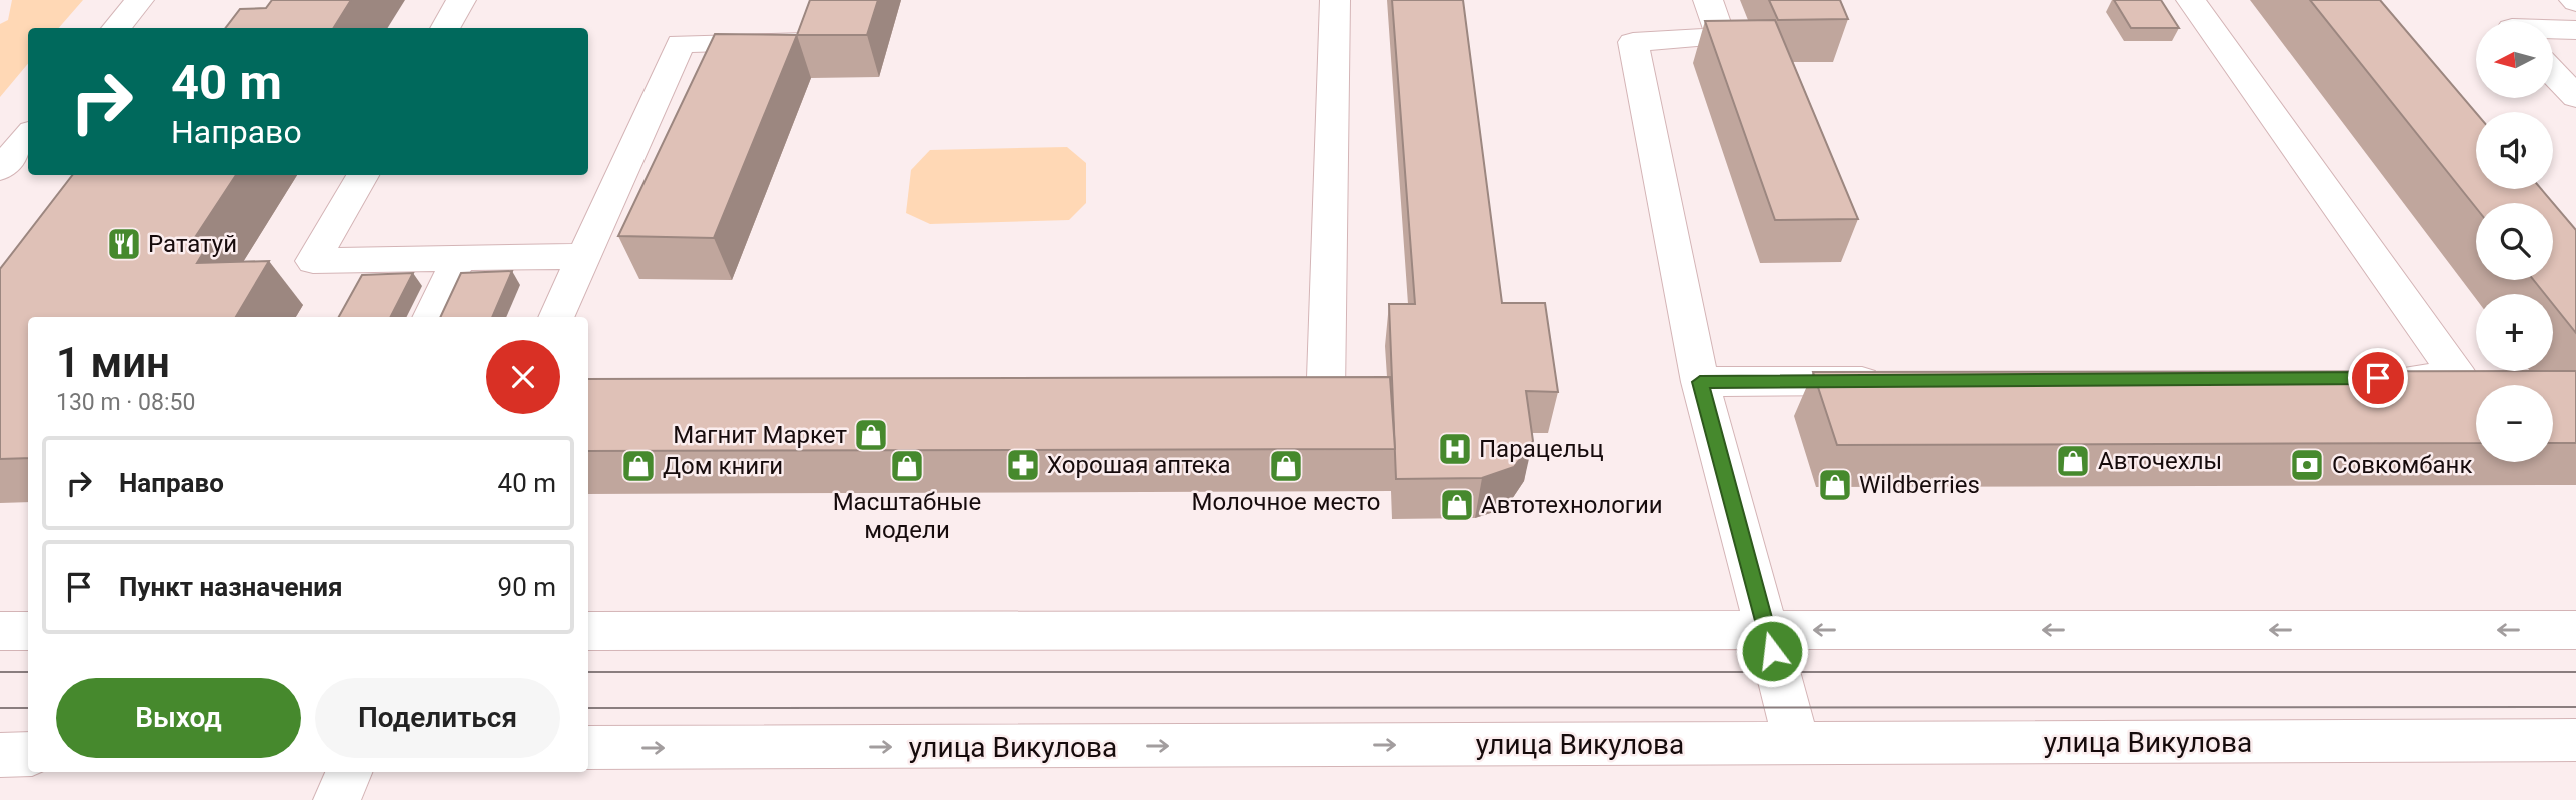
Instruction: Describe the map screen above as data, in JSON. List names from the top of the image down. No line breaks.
{"streets":{"street":["улица Викулова"]},"places":{"restaurant":["Рататуй"],"shop":["Магнит Маркет","Авточехлы","Дом книги","Масштабные модели","Молочное место","Wildberries","Автотехнологии"],"hospital":["Парацельц"],"pharmacy":["Хорошая аптека"],"bank":["Совкомбанк"]},"north":"left","page":{"map_buttons":["+","−"],"turn":["40 m","Направо"],"heading":["1 мин","130 m · 08:50"],"list":[{"name":"Направо","value":"40 m"},{"name":"Пункт назначения","value":"90 m"}],"buttons":["Выход","Поделиться"]}}
